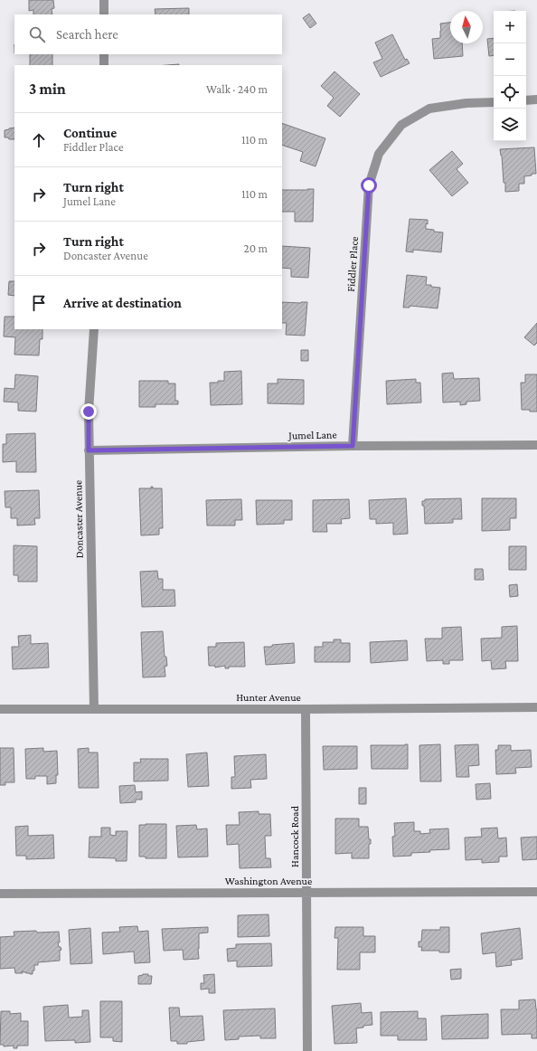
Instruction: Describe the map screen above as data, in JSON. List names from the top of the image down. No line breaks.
{"streets":{"street":["Fiddler Place","Jumel Lane","Doncaster Avenue","Hunter Avenue","Hancock Road","Washington Avenue"]},"crossings":[["Fiddler Place","Jumel Lane"],["Jumel Lane","Doncaster Avenue"],["Doncaster Avenue","Hunter Avenue"],["Hunter Avenue","Hancock Road"],["Hancock Road","Washington Avenue"]],"north":"top","page":{"map_buttons":["+","−"],"search":"Search here","heading":["3 min","Walk · 240 m"],"list":[["Continue","Fiddler Place","110 m"],["Turn right","Jumel Lane","110 m"],["Turn right","Doncaster Avenue","20 m"],"Arrive at destination"]}}
